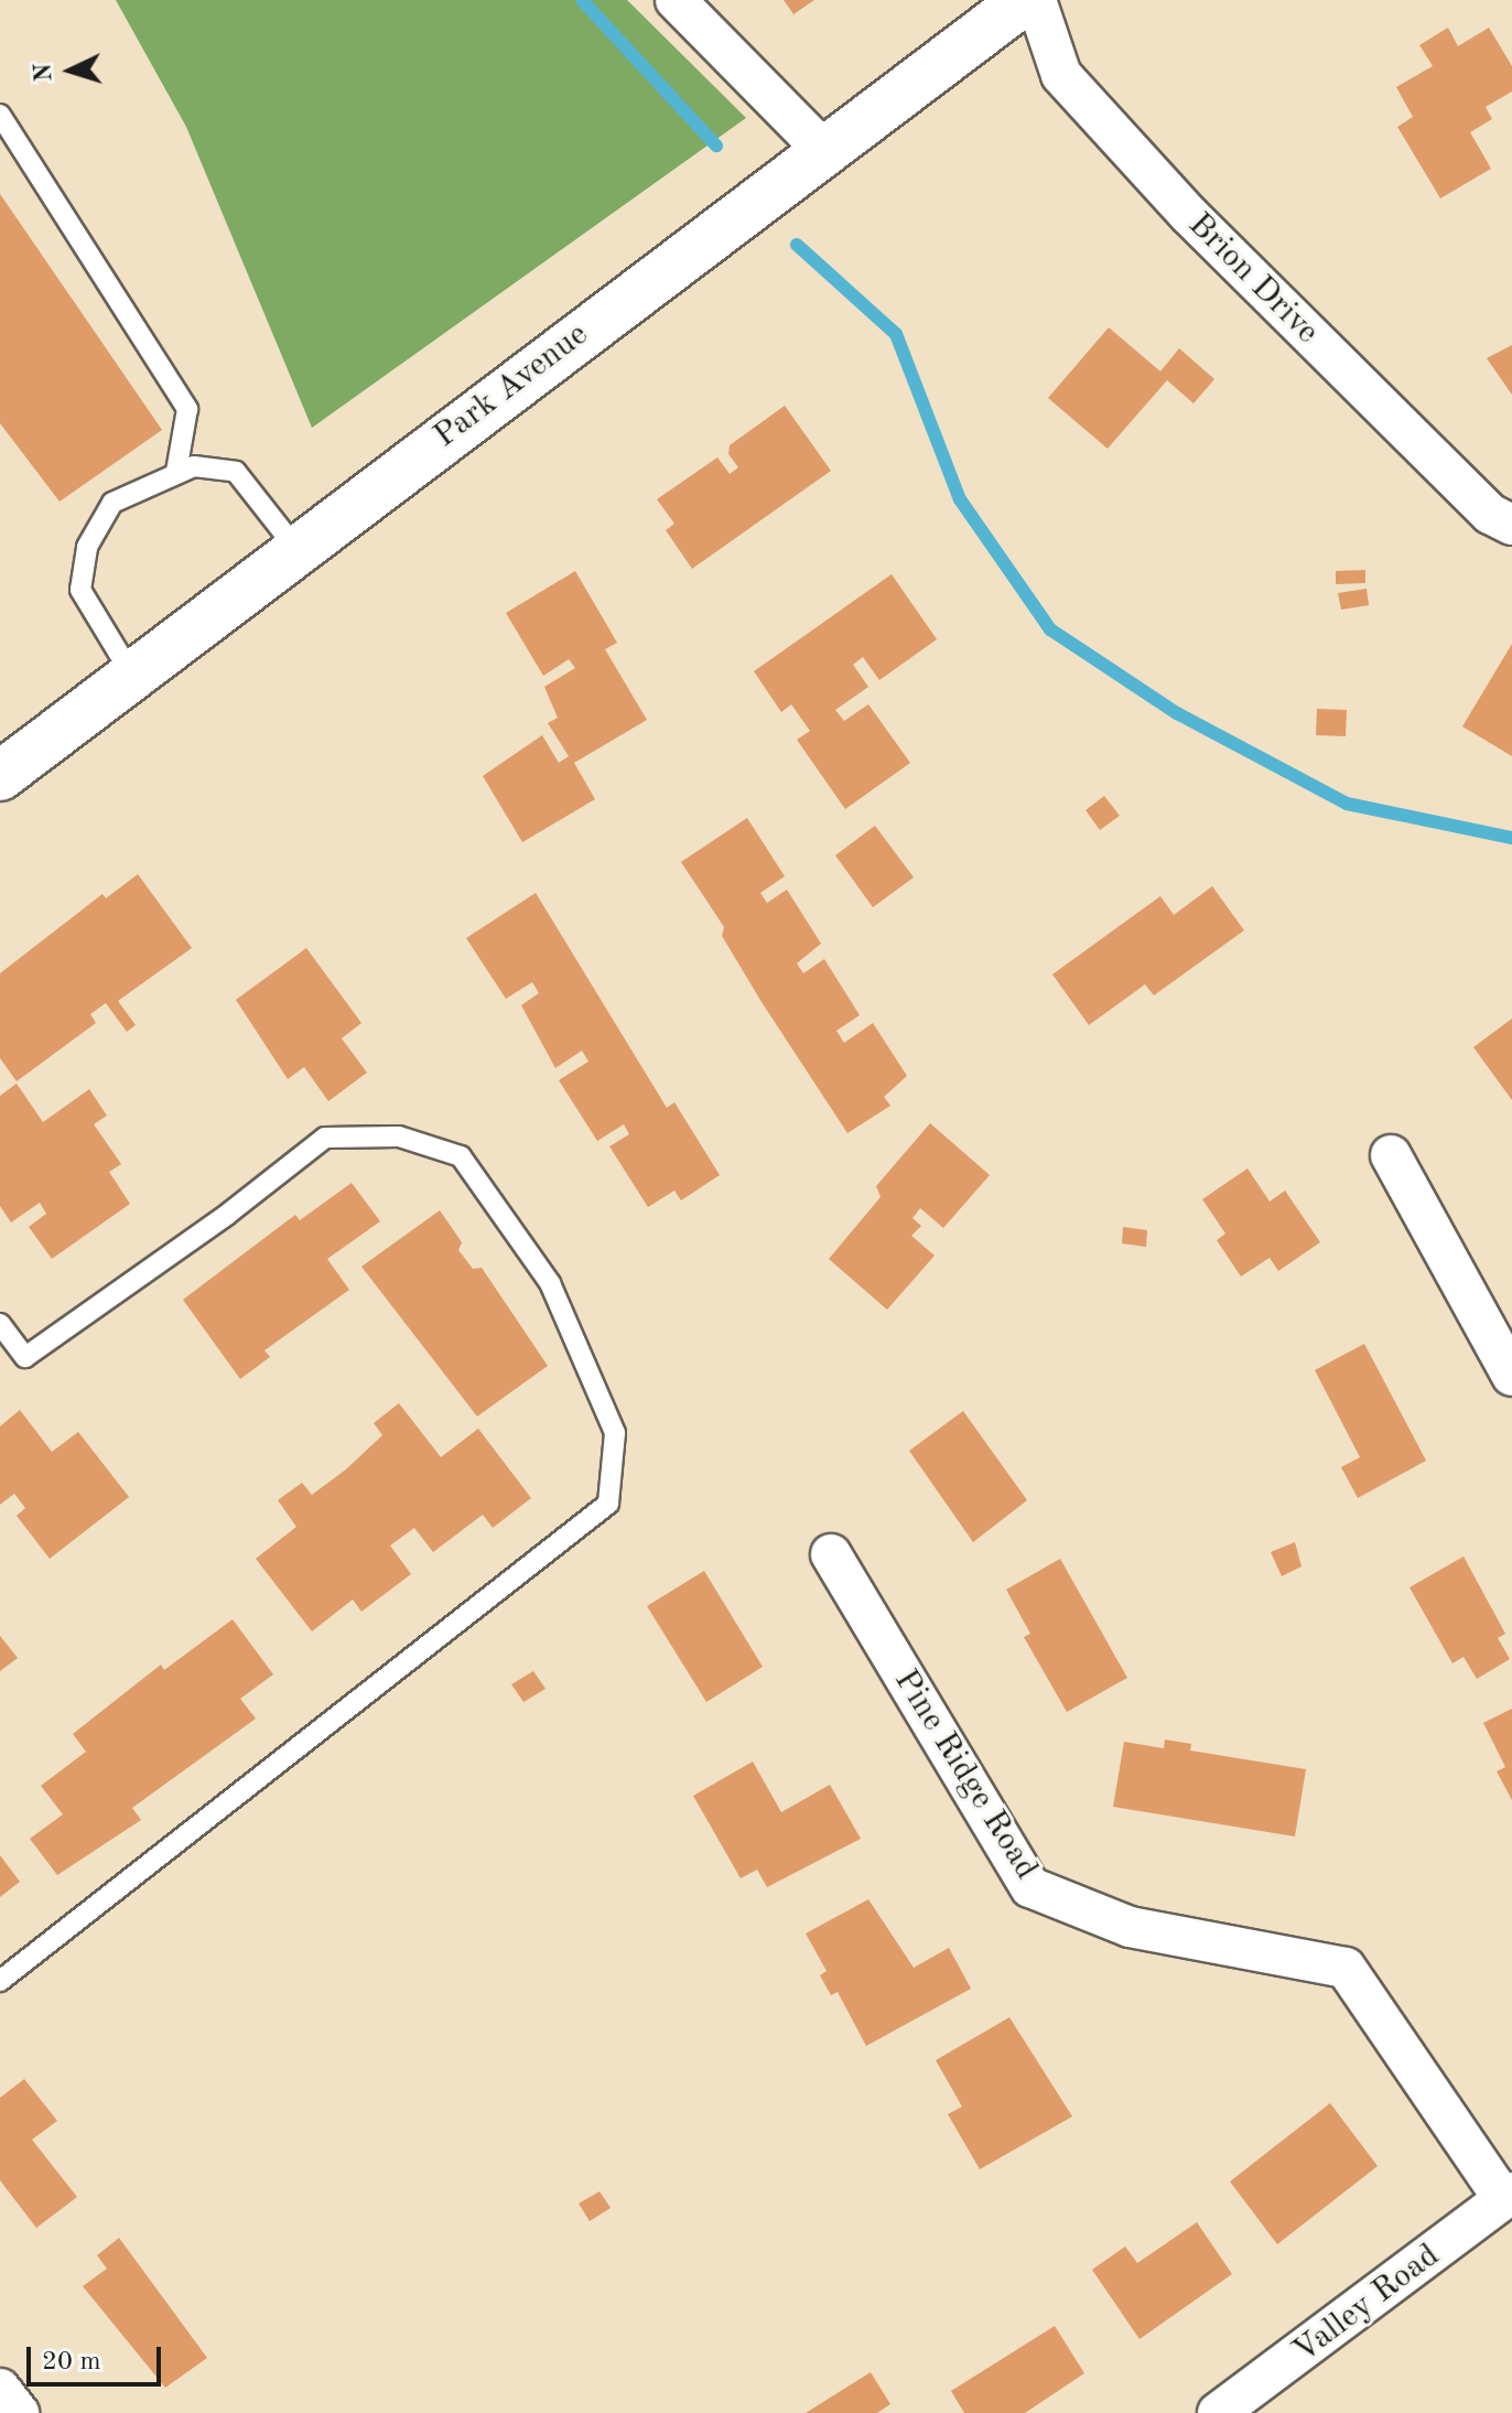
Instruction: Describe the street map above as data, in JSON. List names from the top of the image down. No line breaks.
{"streets":{"main road":["Park Avenue"],"street":["Brion Drive","Pine Ridge Road","Valley Road"]},"crossings":[["Pine Ridge Road","Valley Road"]],"scale_bar":"20 m","north":"left"}
